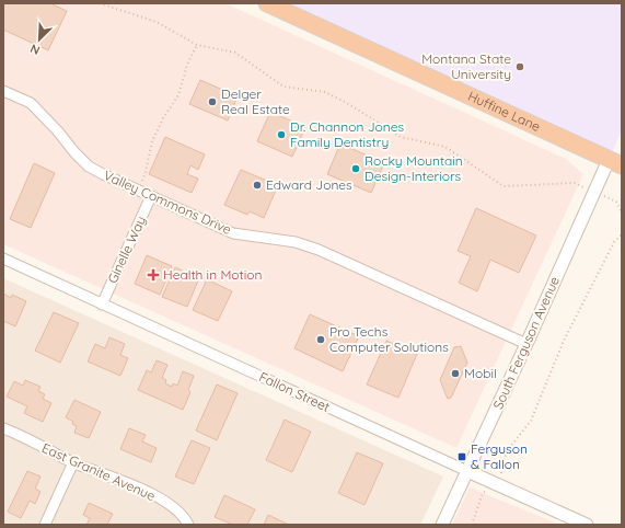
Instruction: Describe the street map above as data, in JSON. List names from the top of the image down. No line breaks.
{"streets":{"highway":["Huffine Lane"],"street":["Valley Commons Drive","Ginelle Way","South Ferguson Avenue","Fallon Street","East Granite Avenue"]},"crossings":[["Huffine Lane","South Ferguson Avenue"],["Valley Commons Drive","Ginelle Way"],["Valley Commons Drive","South Ferguson Avenue"],["Ginelle Way","Fallon Street"],["South Ferguson Avenue","Fallon Street"]],"places":{"other":["Montana State University","Delger Real Estate","Dr. Channon Jones Family Dentistry","Rocky Mountain Design-Interiors","Edward Jones","Pro Techs Computer Solutions","Mobil"],"health":["Health in Motion"],"transit":["Ferguson & Fallon"]},"north":"bottom left"}
